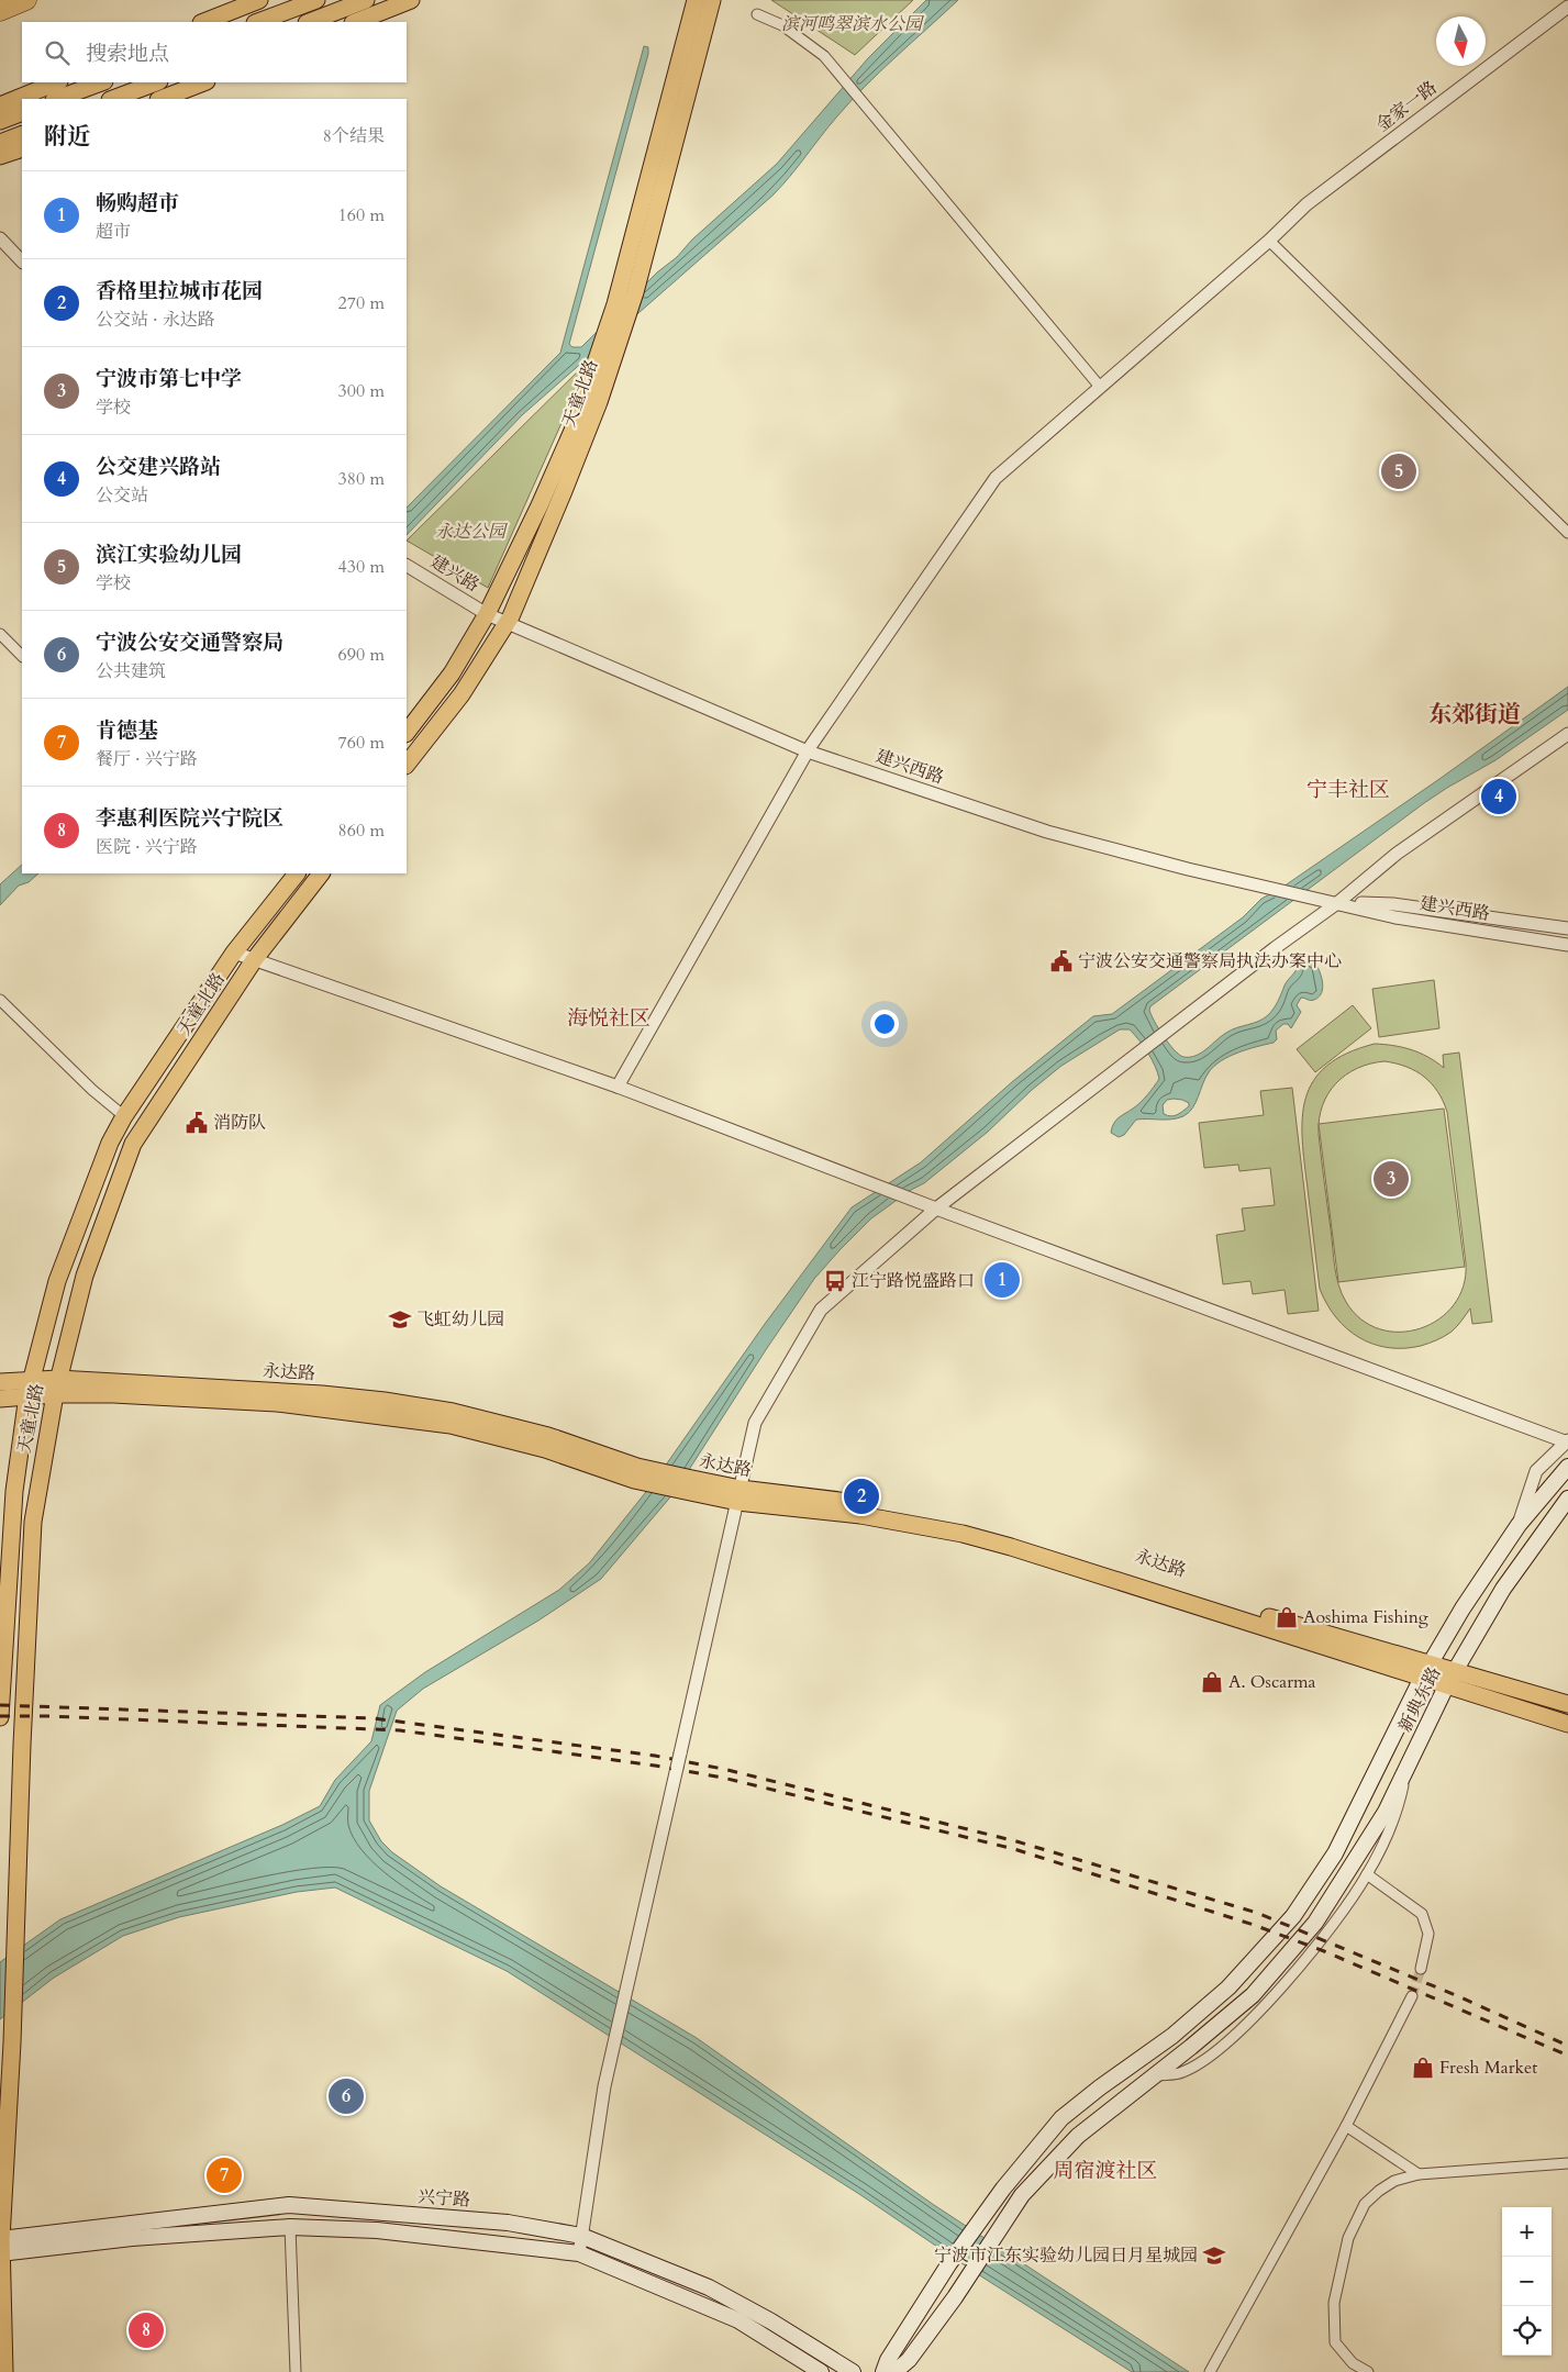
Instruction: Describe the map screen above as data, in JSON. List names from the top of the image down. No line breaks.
{"streets":{"main road":["天童北路","永达路","新典东路","兴宁路"],"street":["金家一路","建兴路","建兴西路"]},"crossings":[["金家一路","建兴西路"],["天童北路","建兴路"],["天童北路","建兴西路"],["天童北路","永达路"],["天童北路","兴宁路"],["建兴路","建兴西路"],["永达路","新典东路"]],"districts":["东郊街道","宁丰社区","海悦社区","周宿渡社区"],"parks":["滨河鸣翠滨水公园","永达公园"],"places":{"public building":["宁波公安交通警察局执法办案中心","消防队"],"bus stop":["江宁路悦盛路口"],"school or university":["飞虹幼儿园","宁波市江东实验幼儿园日月星城园"],"shop":["Aoshima Fishing","A. Oscarma","Fresh Market"]},"north":"bottom","page":{"search":"搜索地点","heading":["附近","8个结果"],"list":[{"mark":"1","name":"畅购超市","note":"超市","value":"160 m"},{"mark":"2","name":"香格里拉城市花园","note":"公交站 · 永达路","value":"270 m"},{"mark":"3","name":"宁波市第七中学","note":"学校","value":"300 m"},{"mark":"4","name":"公交建兴路站","note":"公交站","value":"380 m"},{"mark":"5","name":"滨江实验幼儿园","note":"学校","value":"430 m"},{"mark":"6","name":"宁波公安交通警察局","note":"公共建筑","value":"690 m"},{"mark":"7","name":"肯德基","note":"餐厅 · 兴宁路","value":"760 m"},{"mark":"8","name":"李惠利医院兴宁院区","note":"医院 · 兴宁路","value":"860 m"}],"pins":["5","4","3","1","2","6","7","8"],"map_buttons":["+","−"]}}
